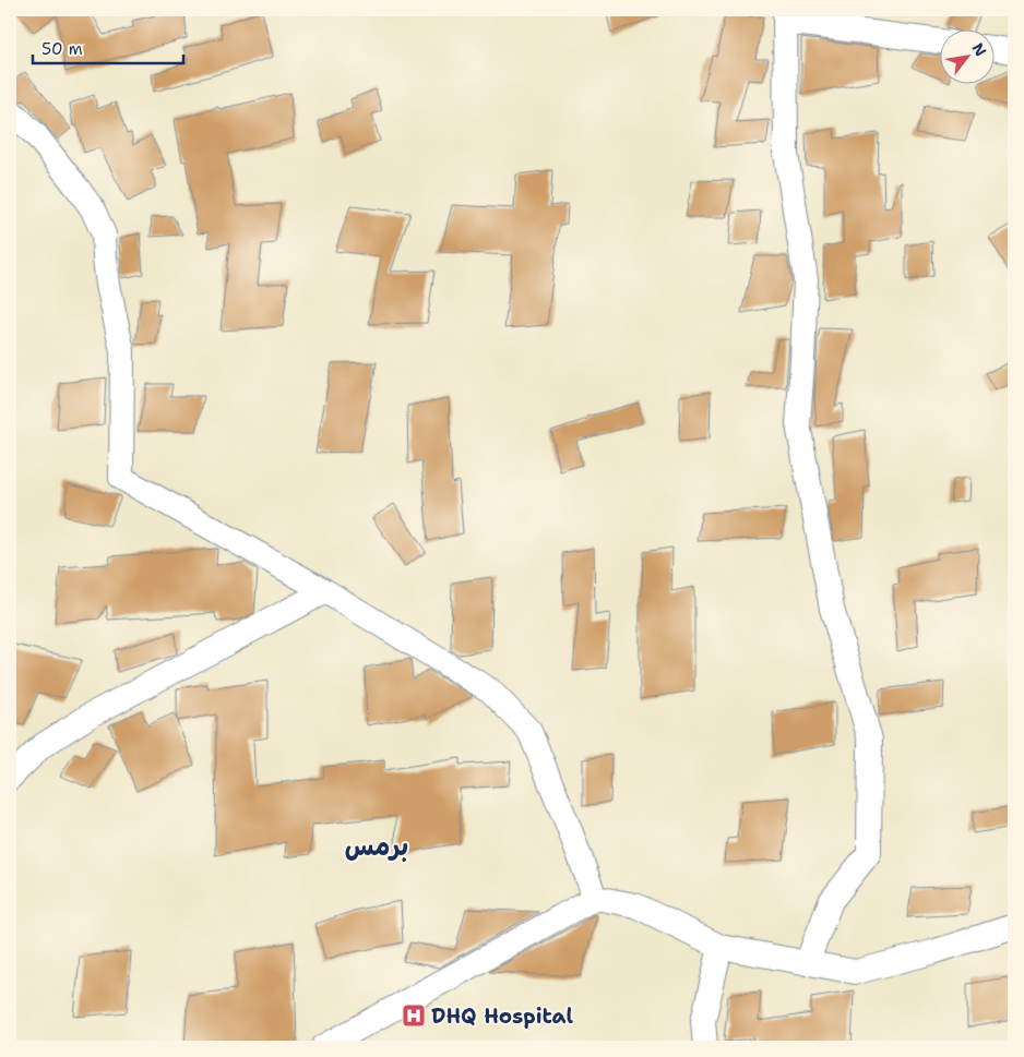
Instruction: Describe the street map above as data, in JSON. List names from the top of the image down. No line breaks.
{"districts":["برمس"],"places":{"hospital":["DHQ Hospital"]},"scale_bar":"50 m","north":"top right"}
